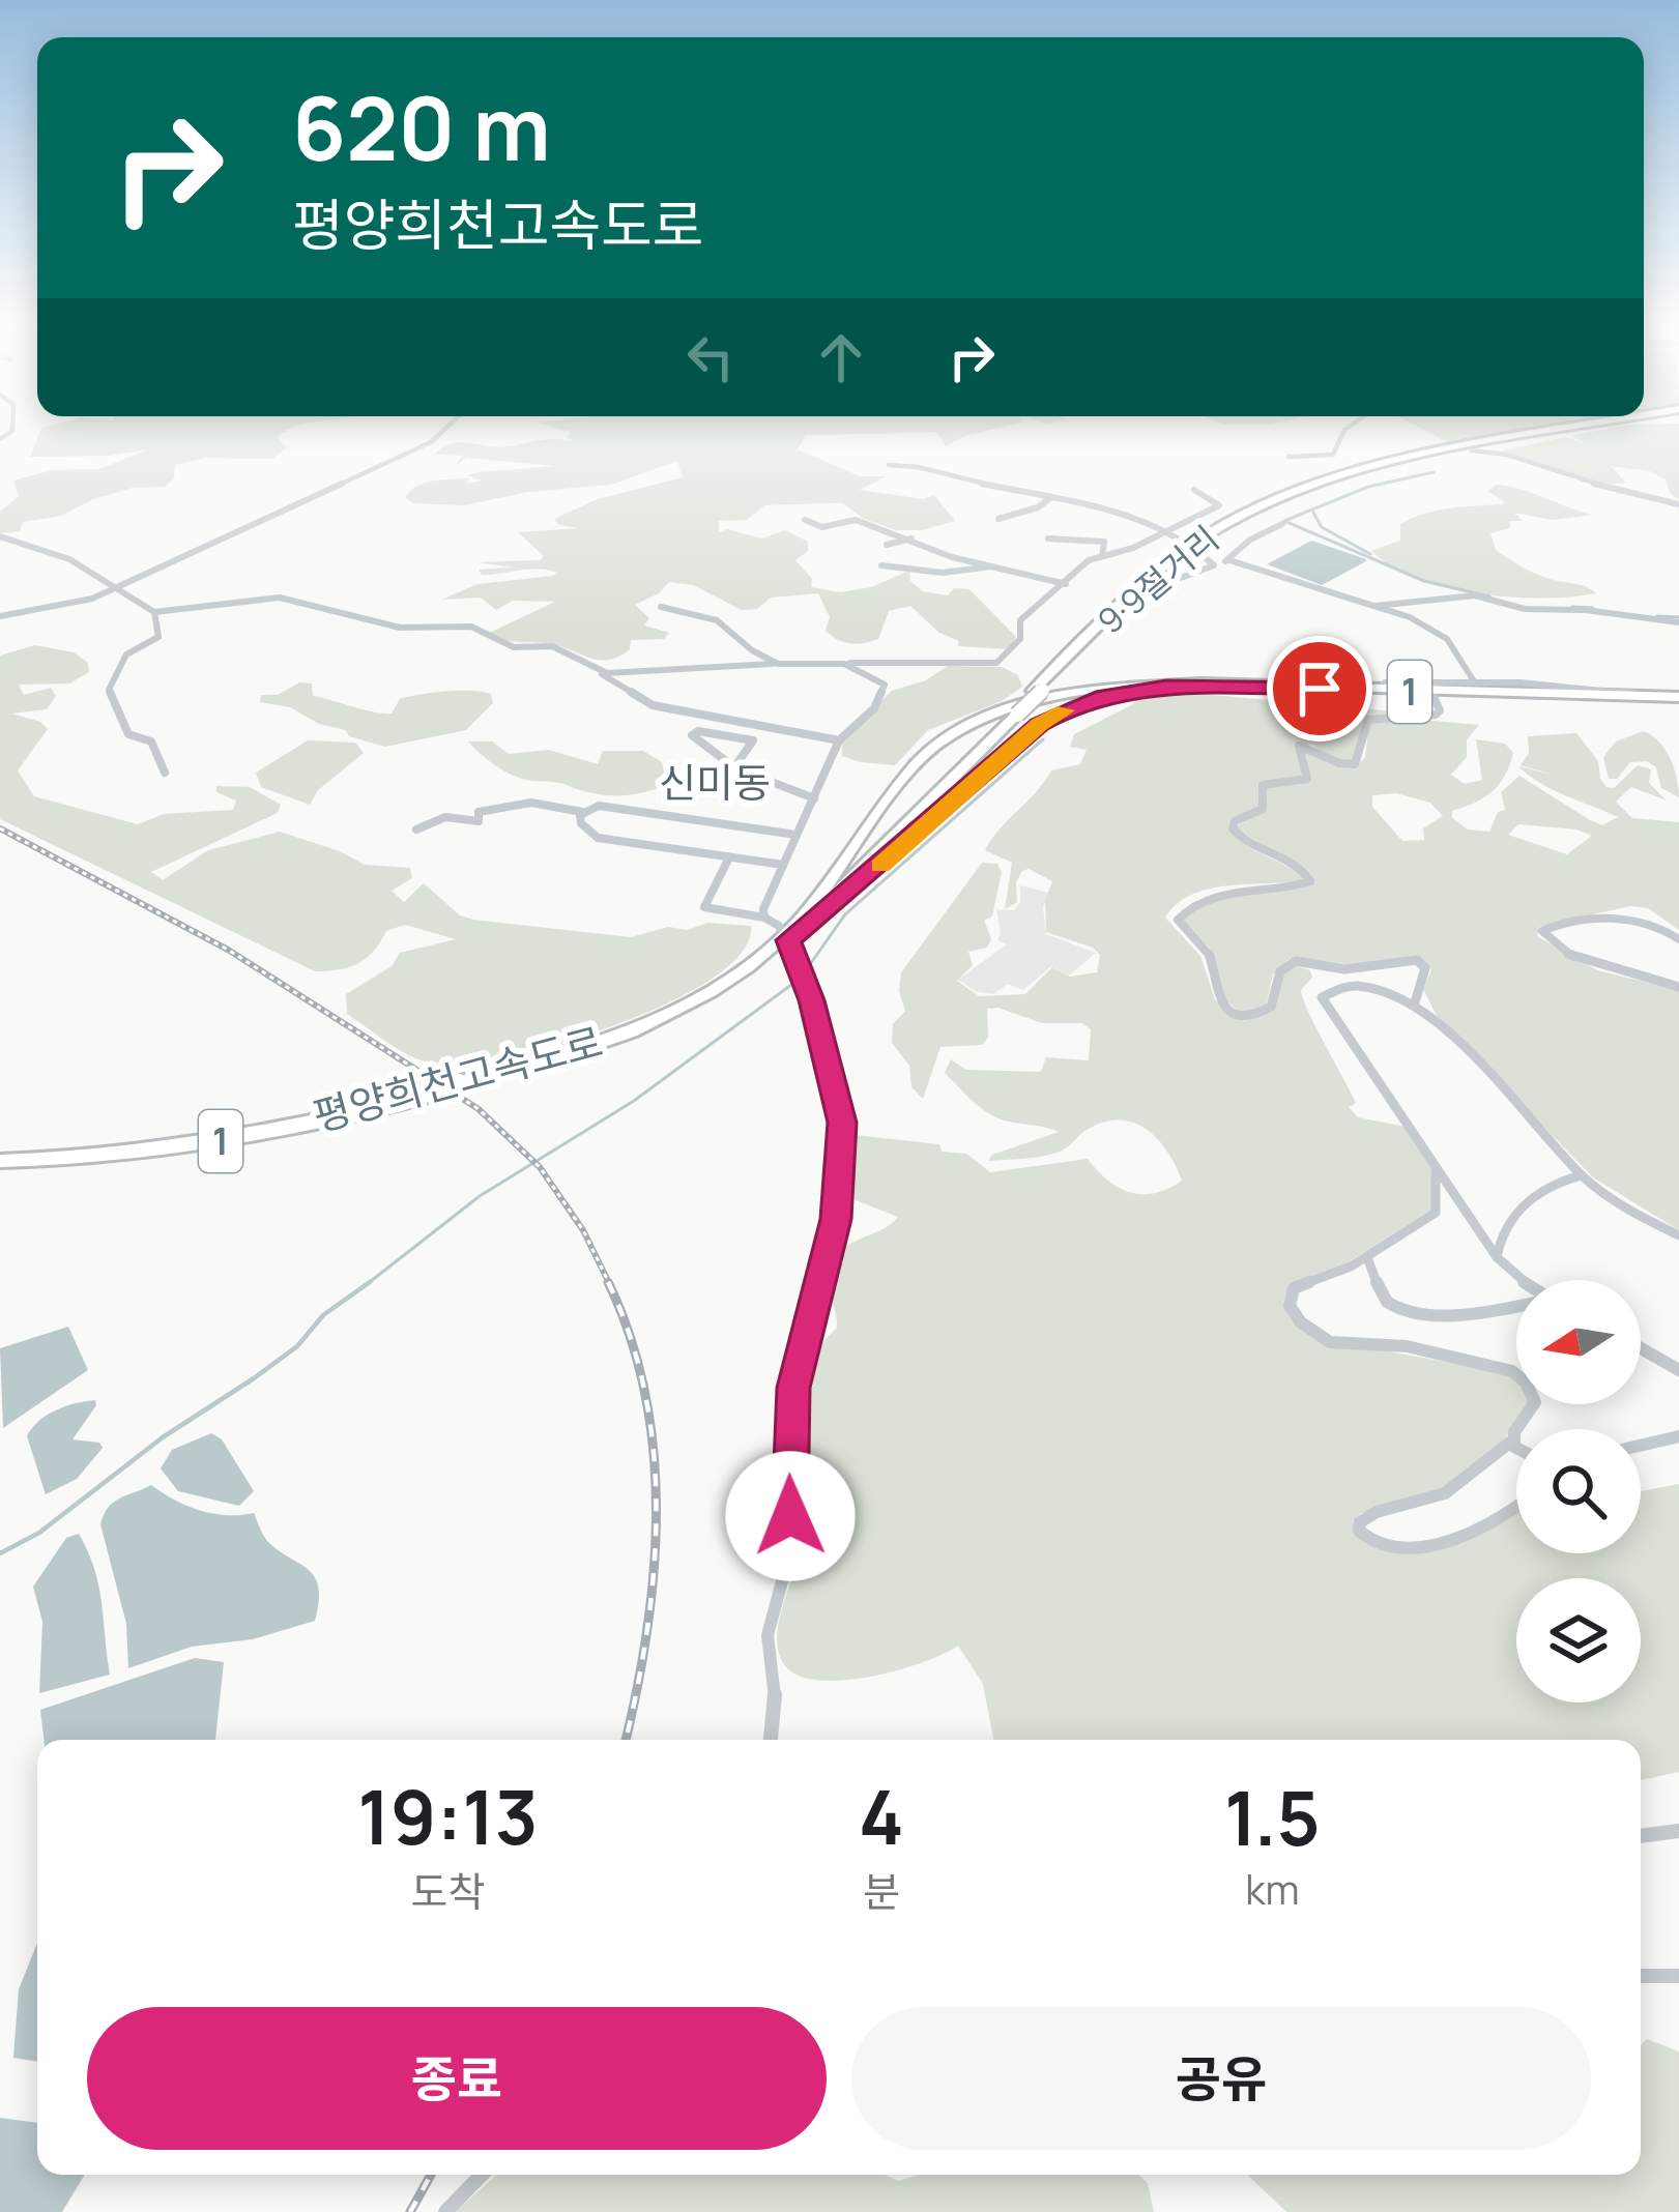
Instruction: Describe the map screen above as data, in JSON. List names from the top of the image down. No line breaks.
{"streets":{"highway":["9·9절거리","1","평양희천고속도로"]},"crossings":[["9·9절거리","평양희천고속도로"]],"districts":["신미동"],"north":"left","page":{"turn":["620 m","평양희천고속도로"],"eta":["19:13","도착","4","분","1.5","km"],"buttons":["종료","공유"]}}
